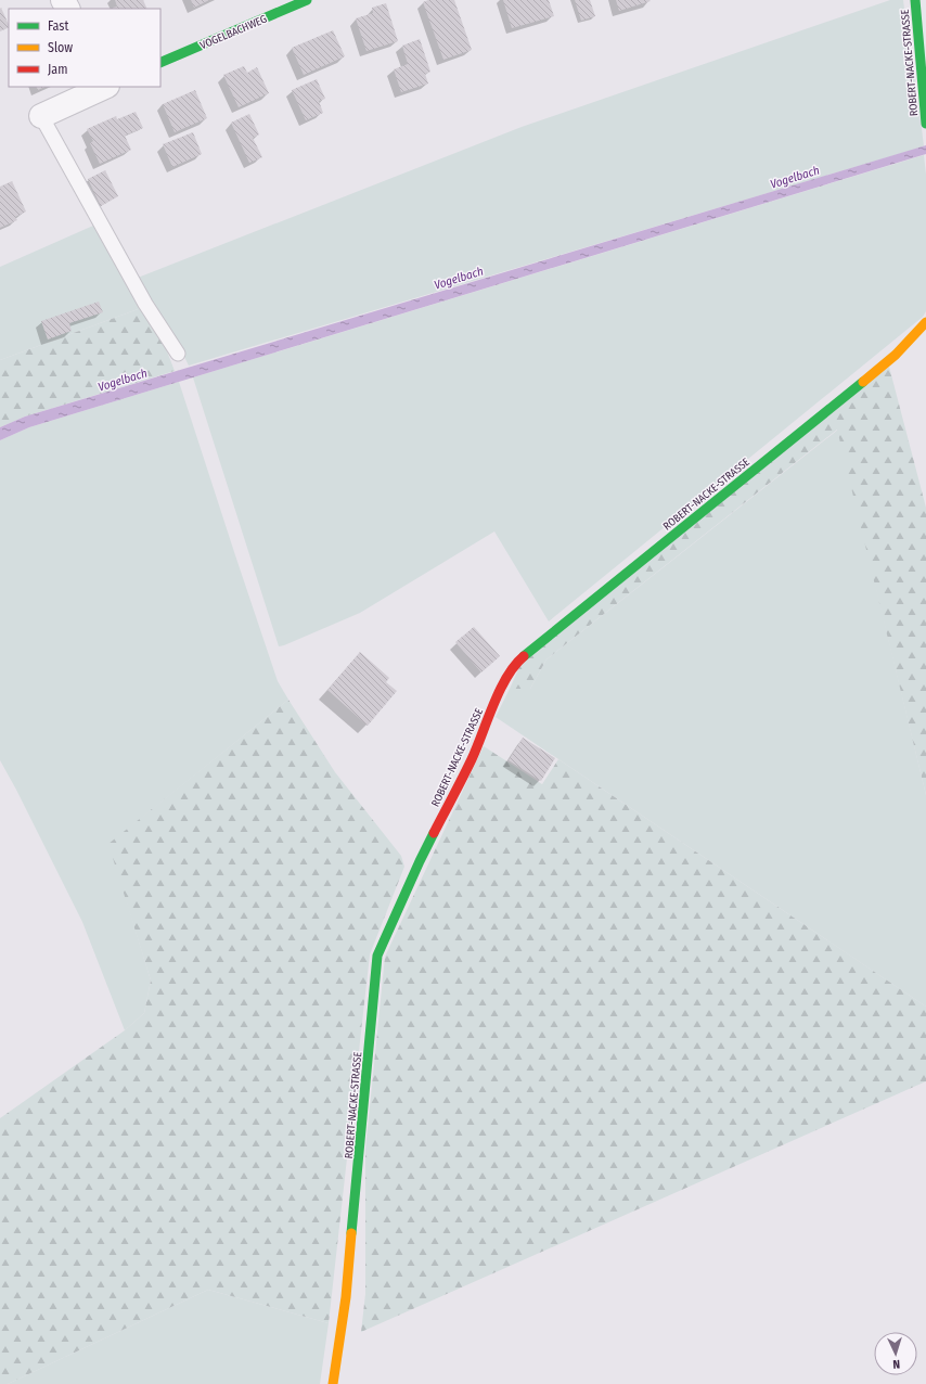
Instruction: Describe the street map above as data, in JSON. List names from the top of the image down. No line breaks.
{"streets":{"street":["VOGELBACHWEG","ROBERT-NACKE-STRASSE"]},"water":["Vogelbach"],"legend":["Fast","Slow","Jam"],"north":"bottom"}
